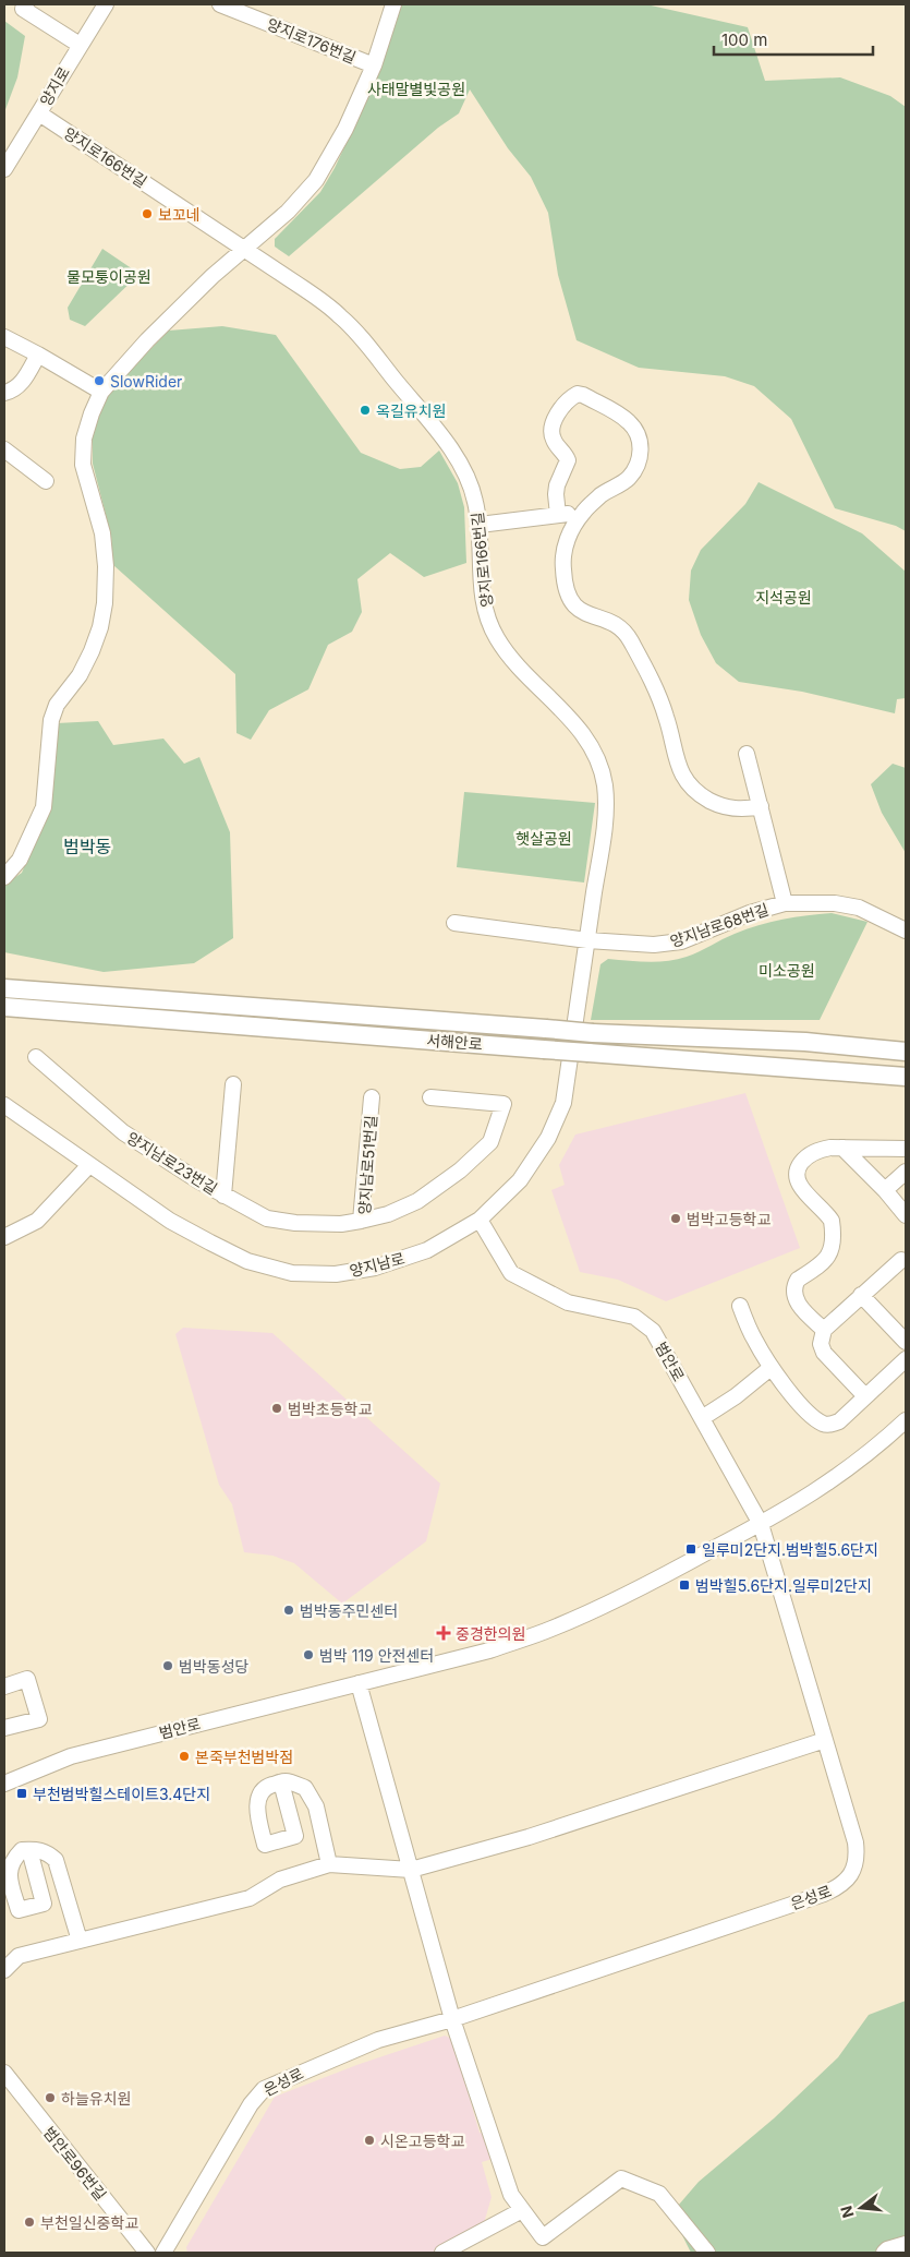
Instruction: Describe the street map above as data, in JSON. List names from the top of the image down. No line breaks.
{"streets":{"main road":["서해안로"],"street":["양지로176번길","양지로","양지로166번길","양지남로68번길","양지남로23번길","양지남로51번길","양지남로","범안로","은성로","범안로96번길"]},"crossings":[["양지로176번길","양지로166번길"],["양지로","양지로166번길"],["양지로166번길","양지남로68번길"],["양지로166번길","양지남로"],["양지남로68번길","양지남로"],["양지남로","범안로"],["범안로","은성로"]],"districts":["범박동"],"parks":["사태말별빛공원","물모퉁이공원","지석공원","햇살공원","미소공원"],"places":{"other":["보꼬네","SlowRider","옥길유치원","범박고등학교","범박초등학교","범박동주민센터","범박 119 안전센터","범박동성당","본죽부천범박점","하늘유치원","시온고등학교","부천일신중학교"],"transit":["일루미2단지.범박힐5.6단지","범박힐5.6단지.일루미2단지","부천범박힐스테이트3.4단지"],"health":["중경한의원"]},"scale_bar":"100 m","north":"left"}
